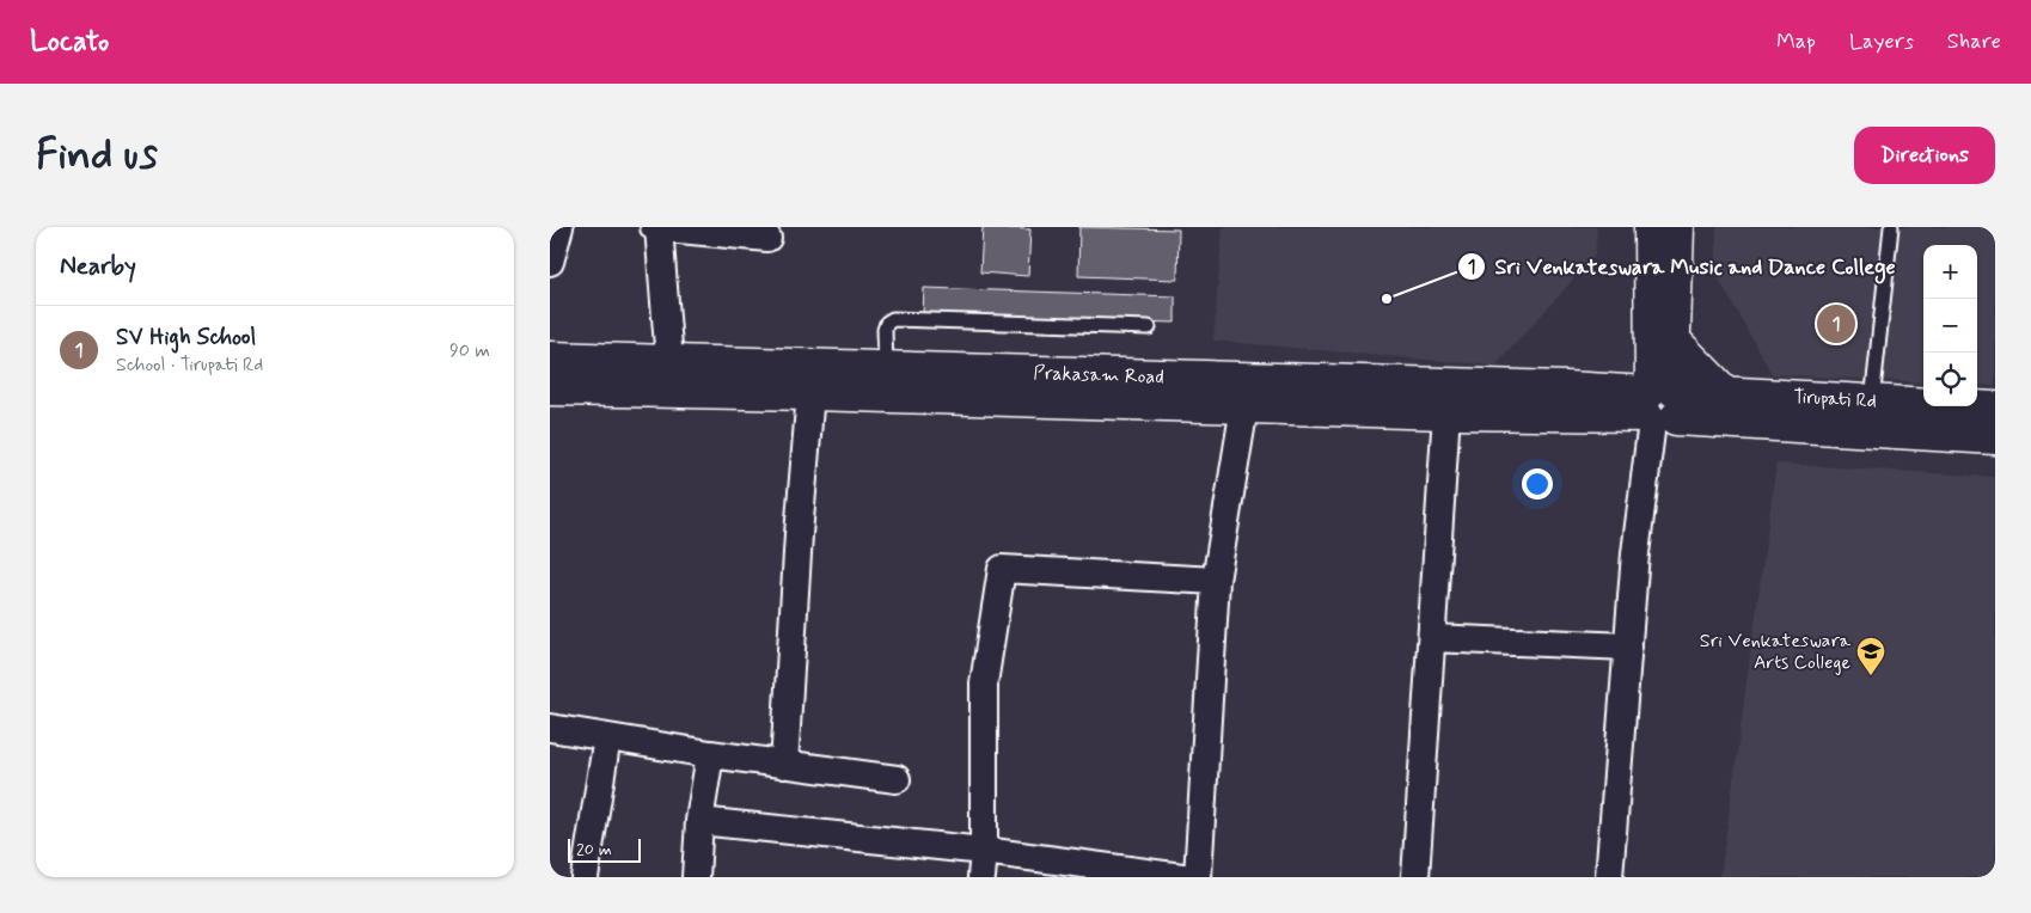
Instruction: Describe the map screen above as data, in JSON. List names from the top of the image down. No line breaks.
{"streets":{"main road":["Prakasam Road","Tirupati Rd"]},"crossings":[["Prakasam Road","Tirupati Rd"]],"places":{"other":["Sri Venkateswara Music and Dance College"],"school or university":["Sri Venkateswara Arts College"]},"scale_bar":"20 m","page":{"header":"Locato","nav":["Map","Layers","Share"],"buttons":"Directions","title":"Find us","heading":"Nearby","map_buttons":["+","−"],"pins":"1","list":[{"mark":"1","name":"SV High School","note":"School · Tirupati Rd","value":"90 m"}],"scale":"20 m"}}
